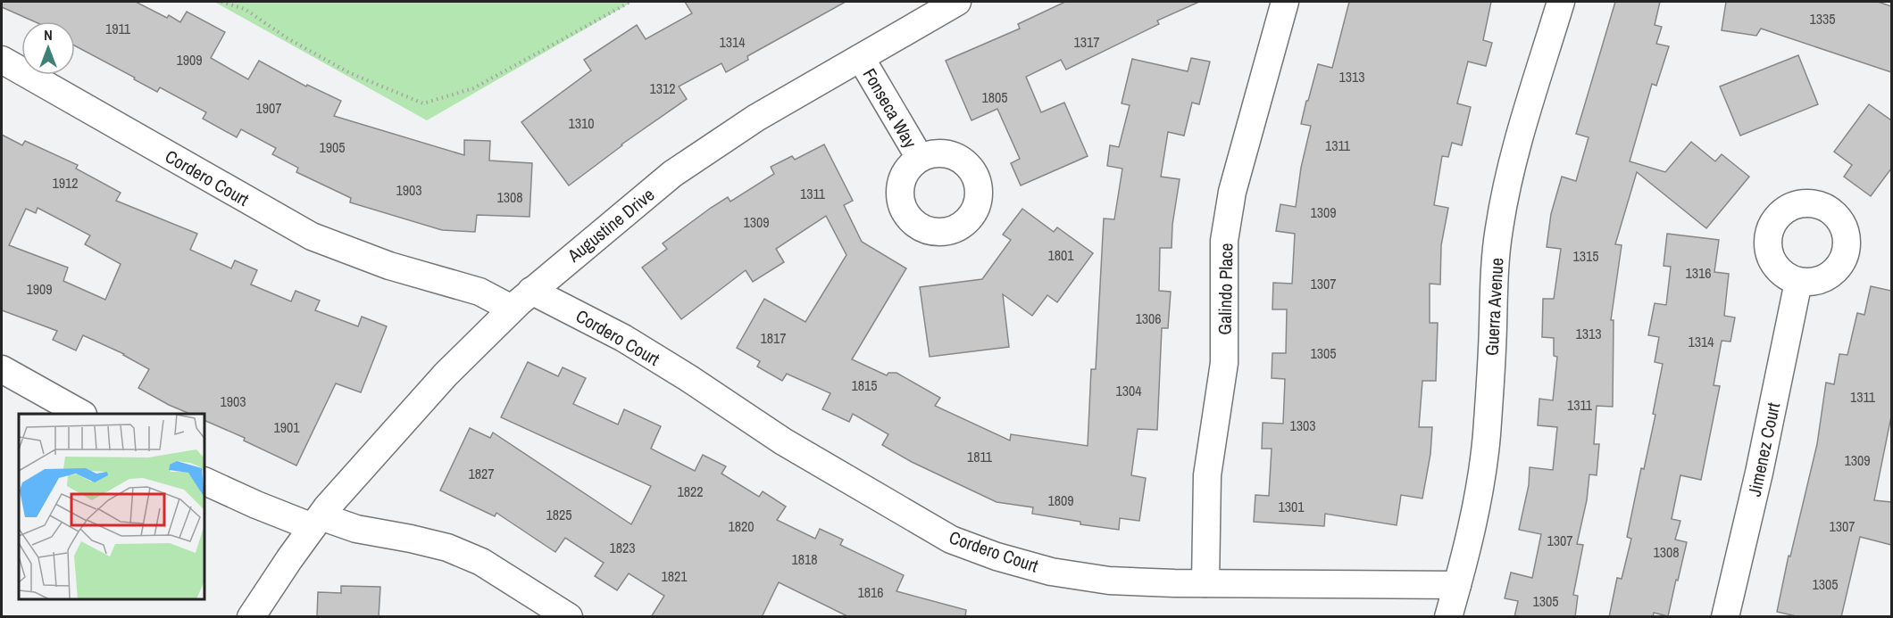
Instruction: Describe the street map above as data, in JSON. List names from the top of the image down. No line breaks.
{"streets":{"street":["Fonseca Way","Cordero Court","Augustine Drive","Galindo Place","Guerra Avenue","Jimenez Court"]},"crossings":[["Fonseca Way","Augustine Drive"],["Cordero Court","Augustine Drive"],["Cordero Court","Galindo Place"],["Cordero Court","Guerra Avenue"]],"house_numbers":["1335","1911","1314","1317","1909","1313","1312","1805","1907","1310","1311","1905","1912","1903","1311","1308","1309","1309","1801","1315","1316","1307","1909","1306","1313","1817","1314","1305","1815","1304","1311","1903","1311","1303","1901","1811","1309","1827","1822","1809","1301","1825","1820","1307","1307","1823","1308","1818","1821","1305","1816","1305"],"north":"top"}
